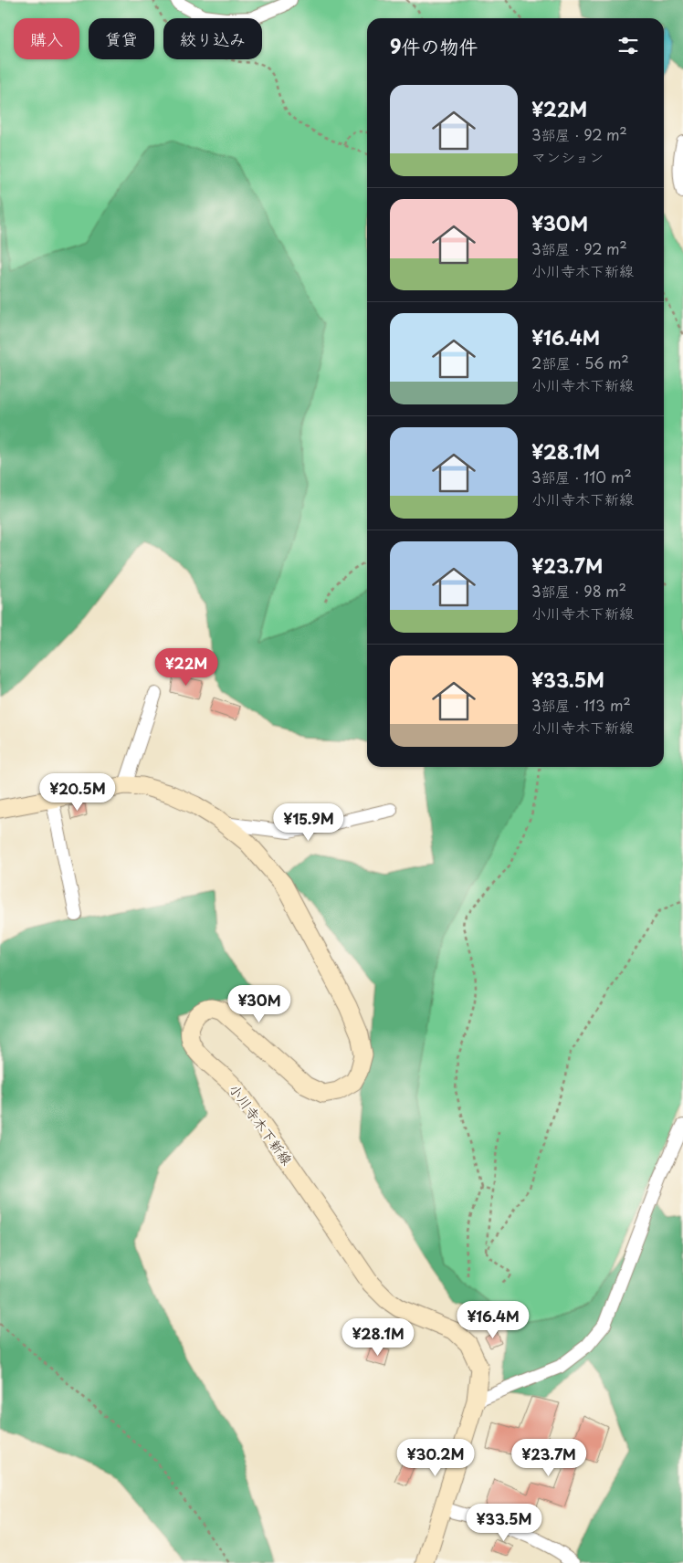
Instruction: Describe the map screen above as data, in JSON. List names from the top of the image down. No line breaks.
{"streets":{"main road":["小川寺木下新線"]},"page":{"chip":["購入","賃貸","絞り込み"],"heading":"9件の物件","list":[{"name":"¥22M","note":"3部屋 · 92 m² · マンション"},{"name":"¥30M","note":"3部屋 · 92 m² · 小川寺木下新線"},{"name":"¥16.4M","note":"2部屋 · 56 m² · 小川寺木下新線"},{"name":"¥28.1M","note":"3部屋 · 110 m² · 小川寺木下新線"},{"name":"¥23.7M","note":"3部屋 · 98 m² · 小川寺木下新線"},{"name":"¥33.5M","note":"3部屋 · 113 m² · 小川寺木下新線"}],"price":["¥22M","¥20.5M","¥15.9M","¥30M","¥16.4M","¥28.1M","¥30.2M","¥23.7M","¥33.5M"]}}
